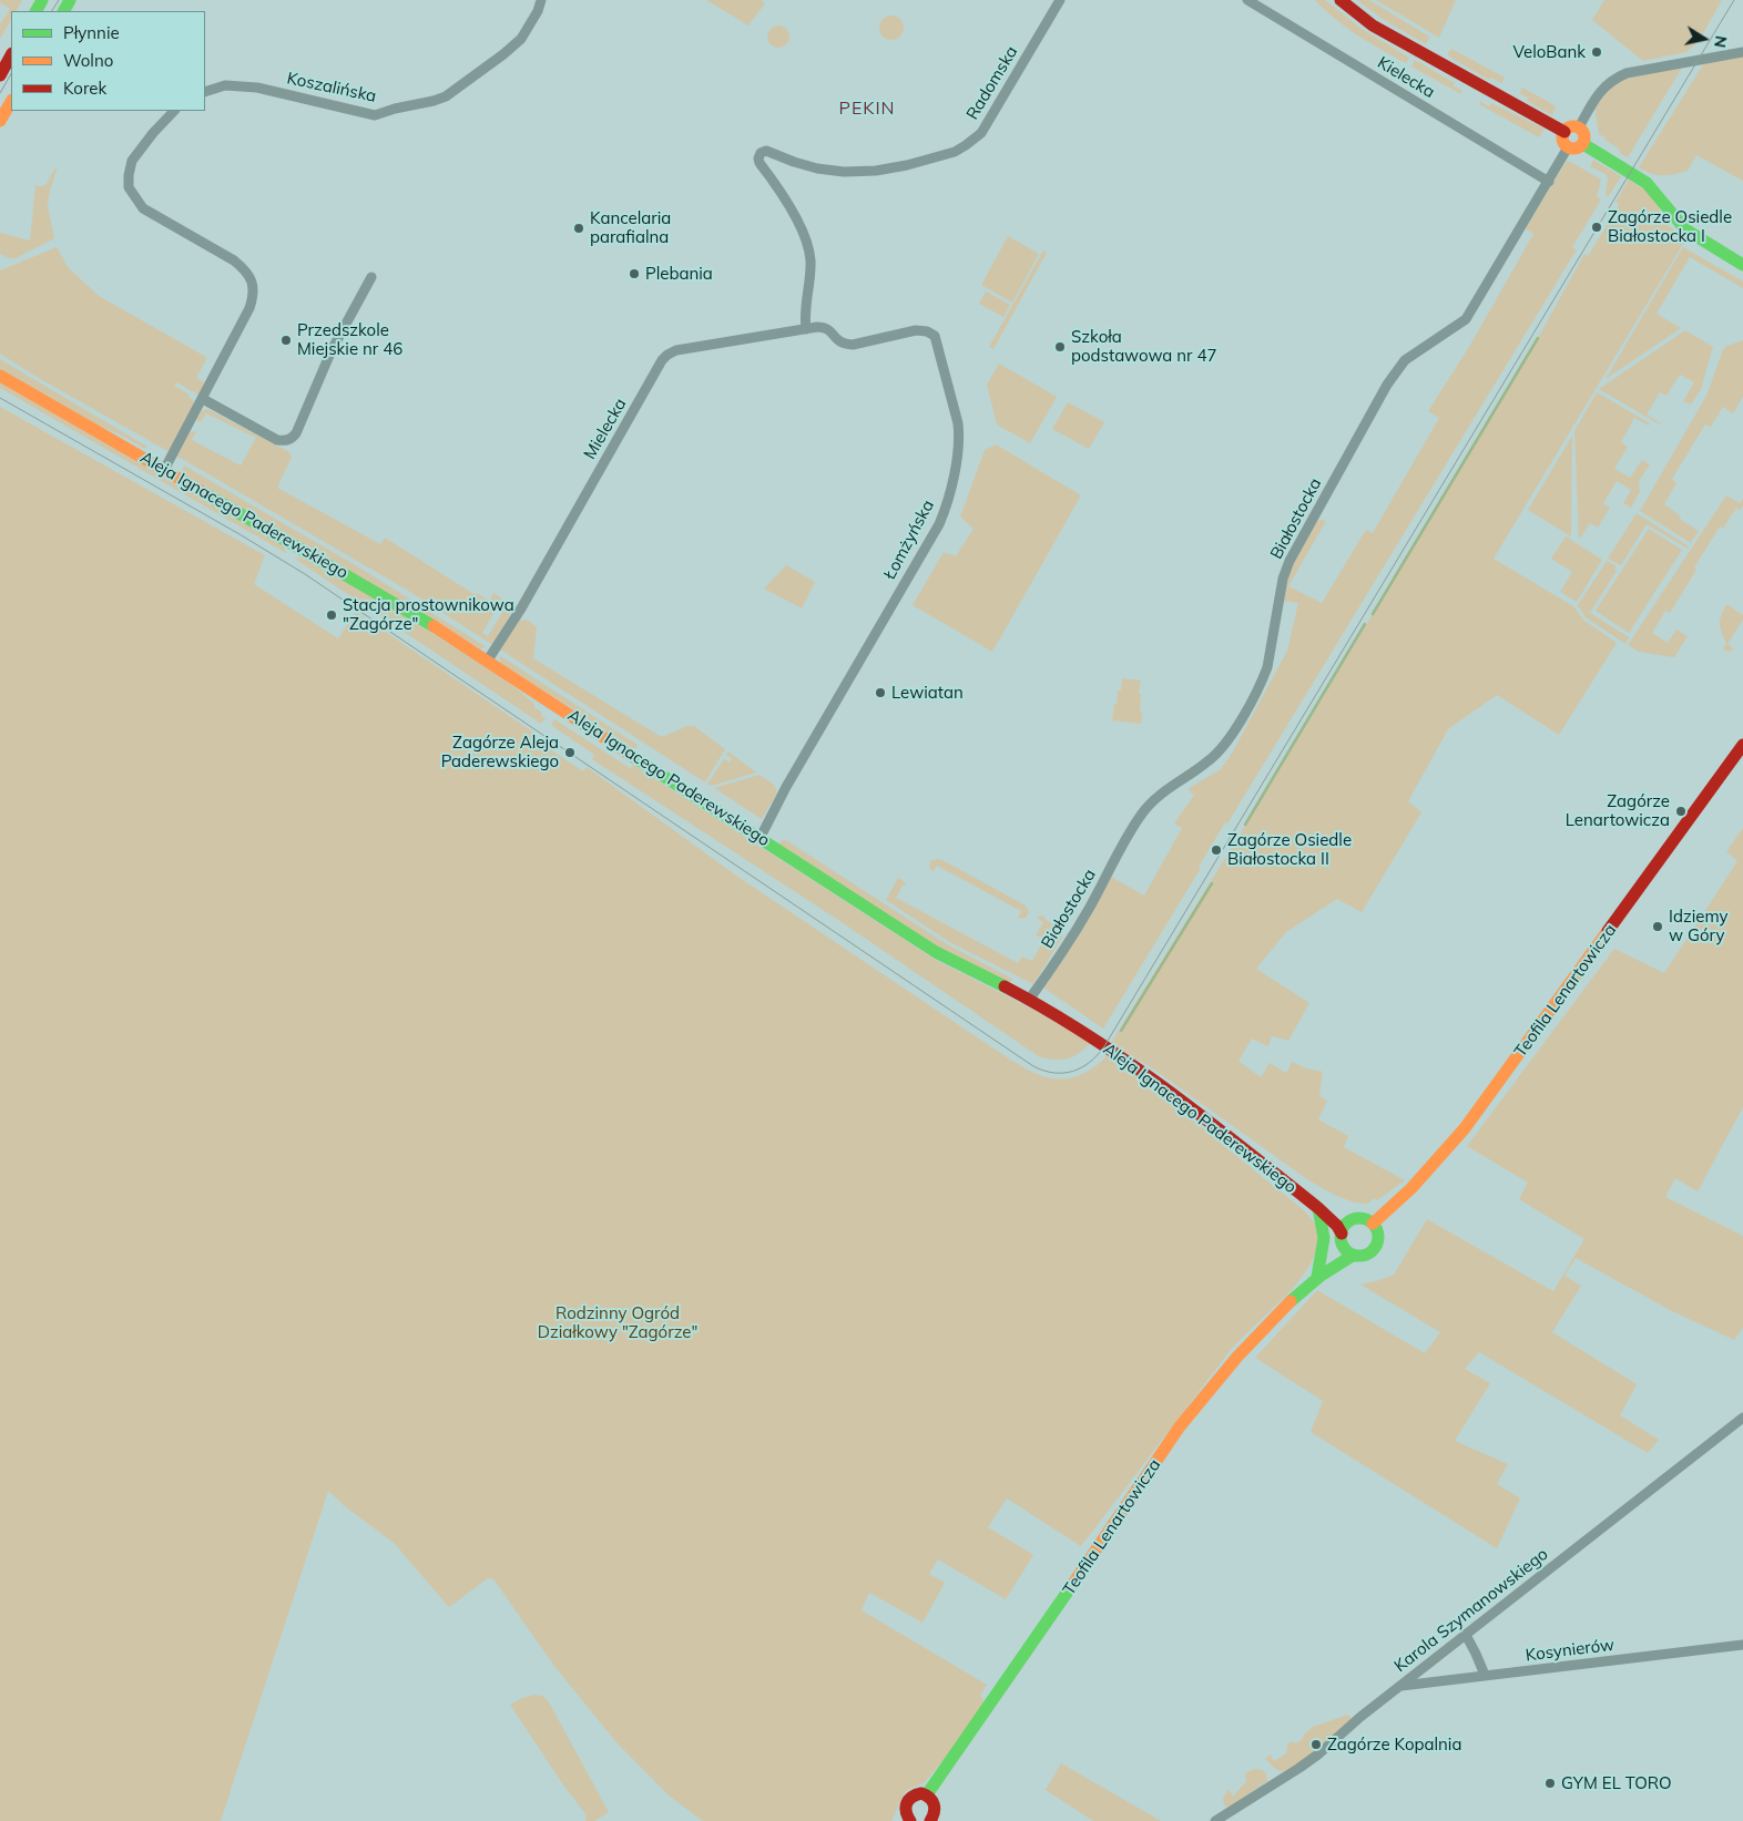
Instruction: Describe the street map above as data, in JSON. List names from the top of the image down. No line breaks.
{"streets":{"street":["Kielecka","Radomska","Koszalińska","Mielecka","Aleja Ignacego Paderewskiego","Białostocka","Łomżyńska","Teofila Lenartowicza","Karola Szymanowskiego","Kosynierów"]},"crossings":[["Kielecka","Białostocka"],["Radomska","Mielecka"],["Mielecka","Aleja Ignacego Paderewskiego"],["Mielecka","Łomżyńska"],["Aleja Ignacego Paderewskiego","Białostocka"],["Aleja Ignacego Paderewskiego","Łomżyńska"],["Aleja Ignacego Paderewskiego","Teofila Lenartowicza"],["Karola Szymanowskiego","Kosynierów"]],"districts":["PEKIN"],"parks":["Rodzinny Ogród Działkowy \"Zagórze\""],"places":["VeloBank","Zagórze Osiedle Białostocka I","Kancelaria parafialna","Plebania","Przedszkole Miejskie nr 46","Szkoła podstawowa nr 47","Stacja prostownikowa \"Zagórze\"","Lewiatan","Zagórze Aleja Paderewskiego","Zagórze Lenartowicza","Zagórze Osiedle Białostocka II","Idziemy w Góry","Zagórze Kopalnia","GYM EL TORO"],"legend":["Płynnie","Wolno","Korek"],"north":"right"}
